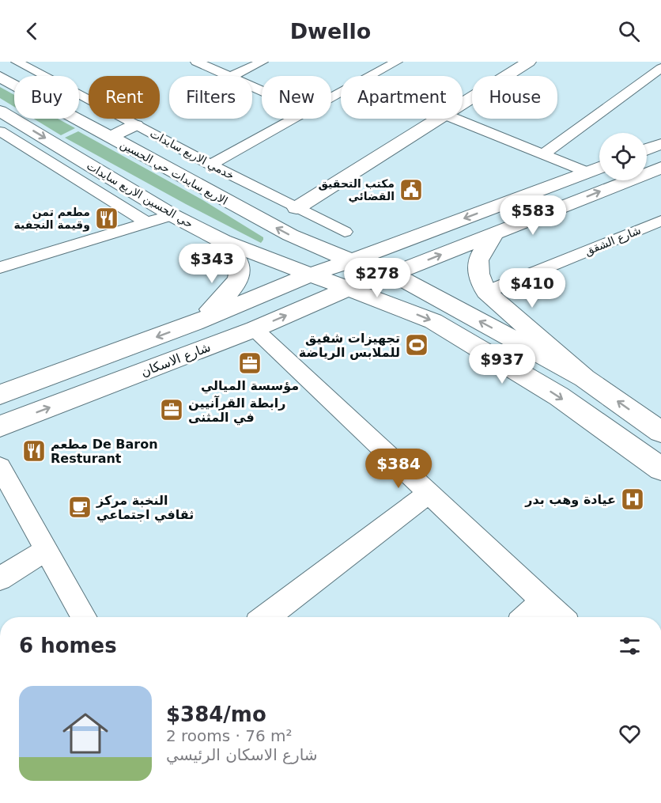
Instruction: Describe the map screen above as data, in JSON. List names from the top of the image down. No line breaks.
{"streets":{"street":["خدمي الاربع سايدات","الاربع سايدات حي الحسين","حي الحسين الاربع سايدات","شارع الشقق","شارع الاسكان"]},"crossings":[["الاربع سايدات حي الحسين","شارع الاسكان"],["حي الحسين الاربع سايدات","شارع الاسكان"]],"places":{"public building":["مكتب التحقيق القضائي"],"restaurant":["مطعم تمن وقيمة النجفية","مطعم De Baron Resturant"],"sports":["تجهيزات شفيق للملابس الرياضة"],"office":["مؤسسة الميالي","رابطة القرآنيين في المثنى"],"hospital":["عيادة وهب بدر"],"cafe":["النخبة مركز ثقافي اجتماعي"]},"page":{"header":"Dwello","chip":["Buy","Rent","Filters","New","Apartment","House"],"price":["$583","$343","$278","$410","$937","$384"],"heading":"6 homes","list":[{"name":"$384/mo","note":"2 rooms · 76 m² · شارع الاسكان الرئيسي"}]}}
